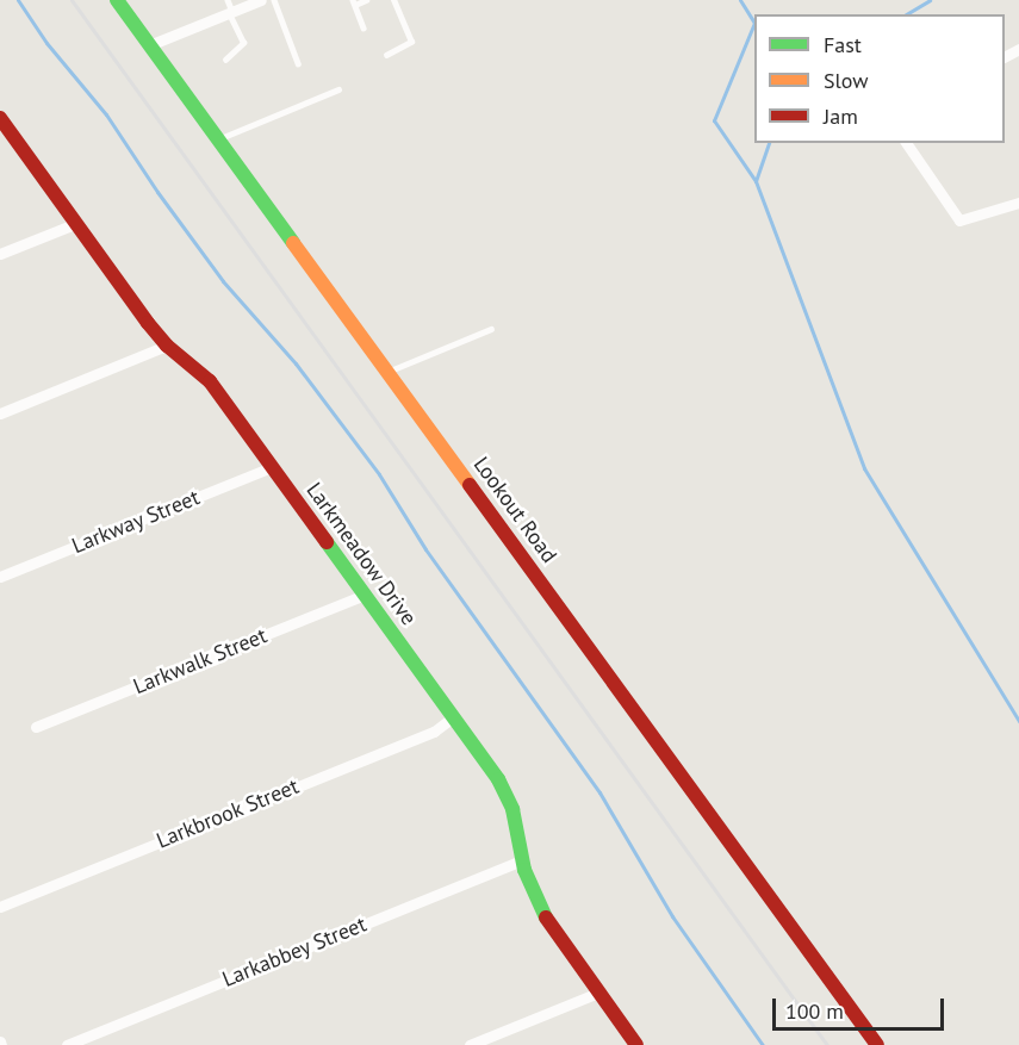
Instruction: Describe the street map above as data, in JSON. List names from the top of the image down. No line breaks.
{"streets":{"street":["Lookout Road","Larkway Street","Larkmeadow Drive","Larkwalk Street","Larkbrook Street","Larkabbey Street"]},"crossings":[["Larkway Street","Larkmeadow Drive"],["Larkmeadow Drive","Larkwalk Street"],["Larkmeadow Drive","Larkbrook Street"],["Larkmeadow Drive","Larkabbey Street"]],"legend":["Fast","Slow","Jam"],"scale_bar":"100 m"}
